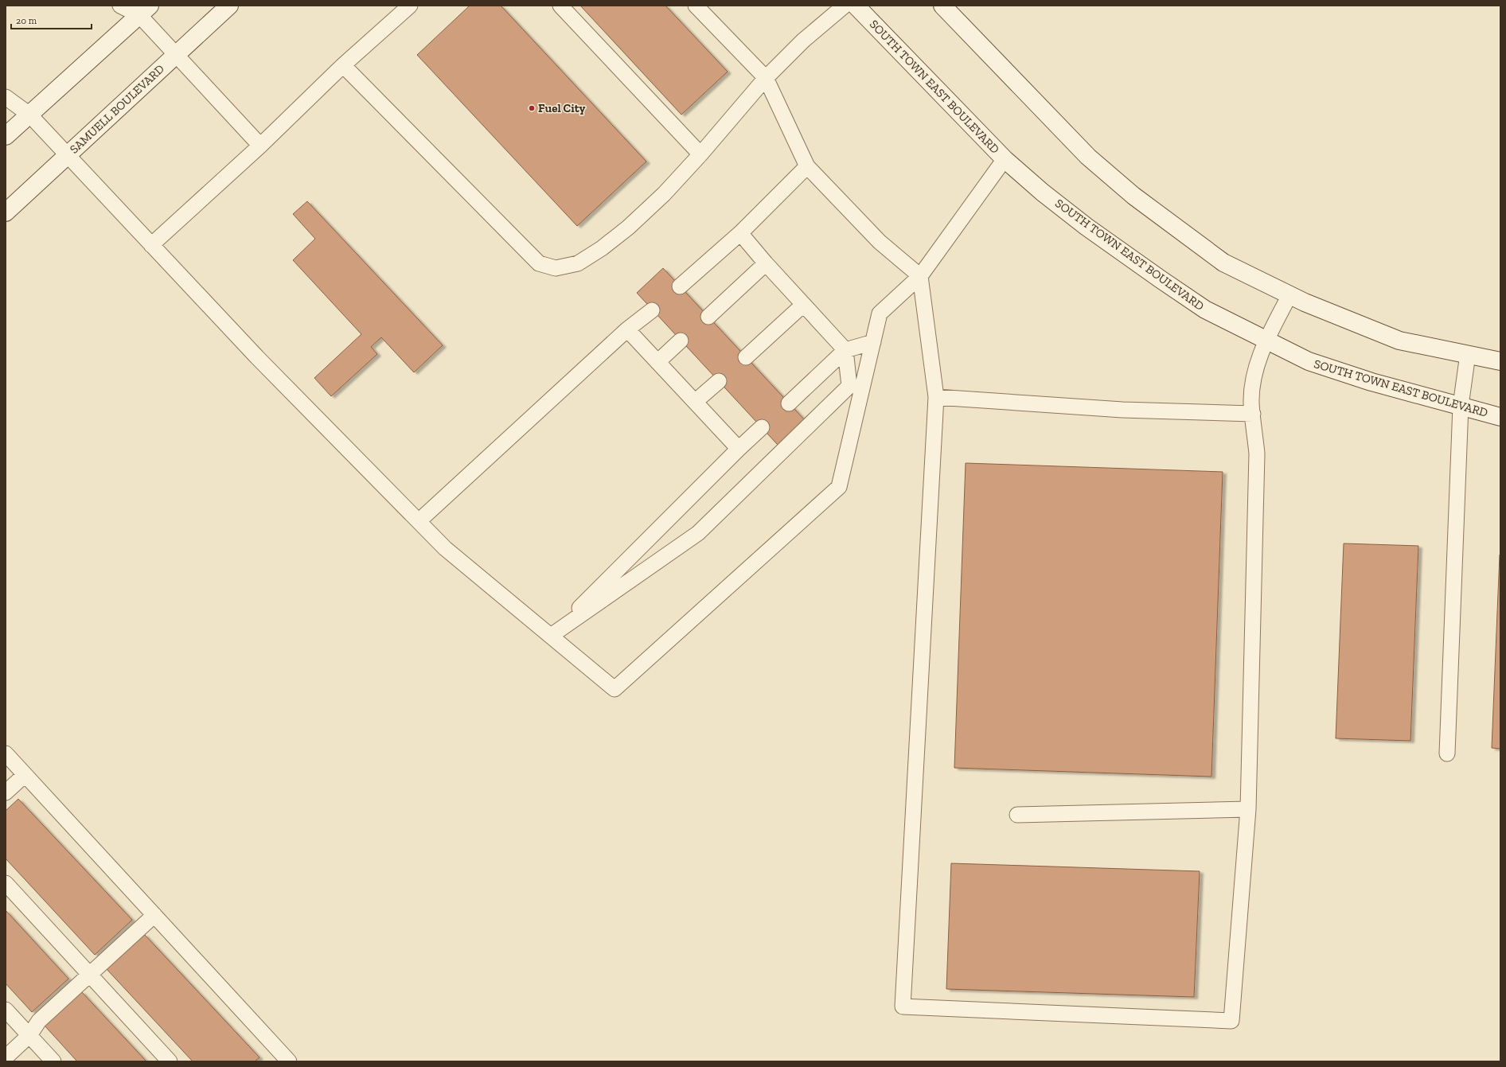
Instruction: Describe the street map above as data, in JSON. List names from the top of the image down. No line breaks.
{"streets":{"main road":["SOUTH TOWN EAST BOULEVARD","SAMUELL BOULEVARD"]},"places":["Fuel City"],"scale_bar":"20 m"}
